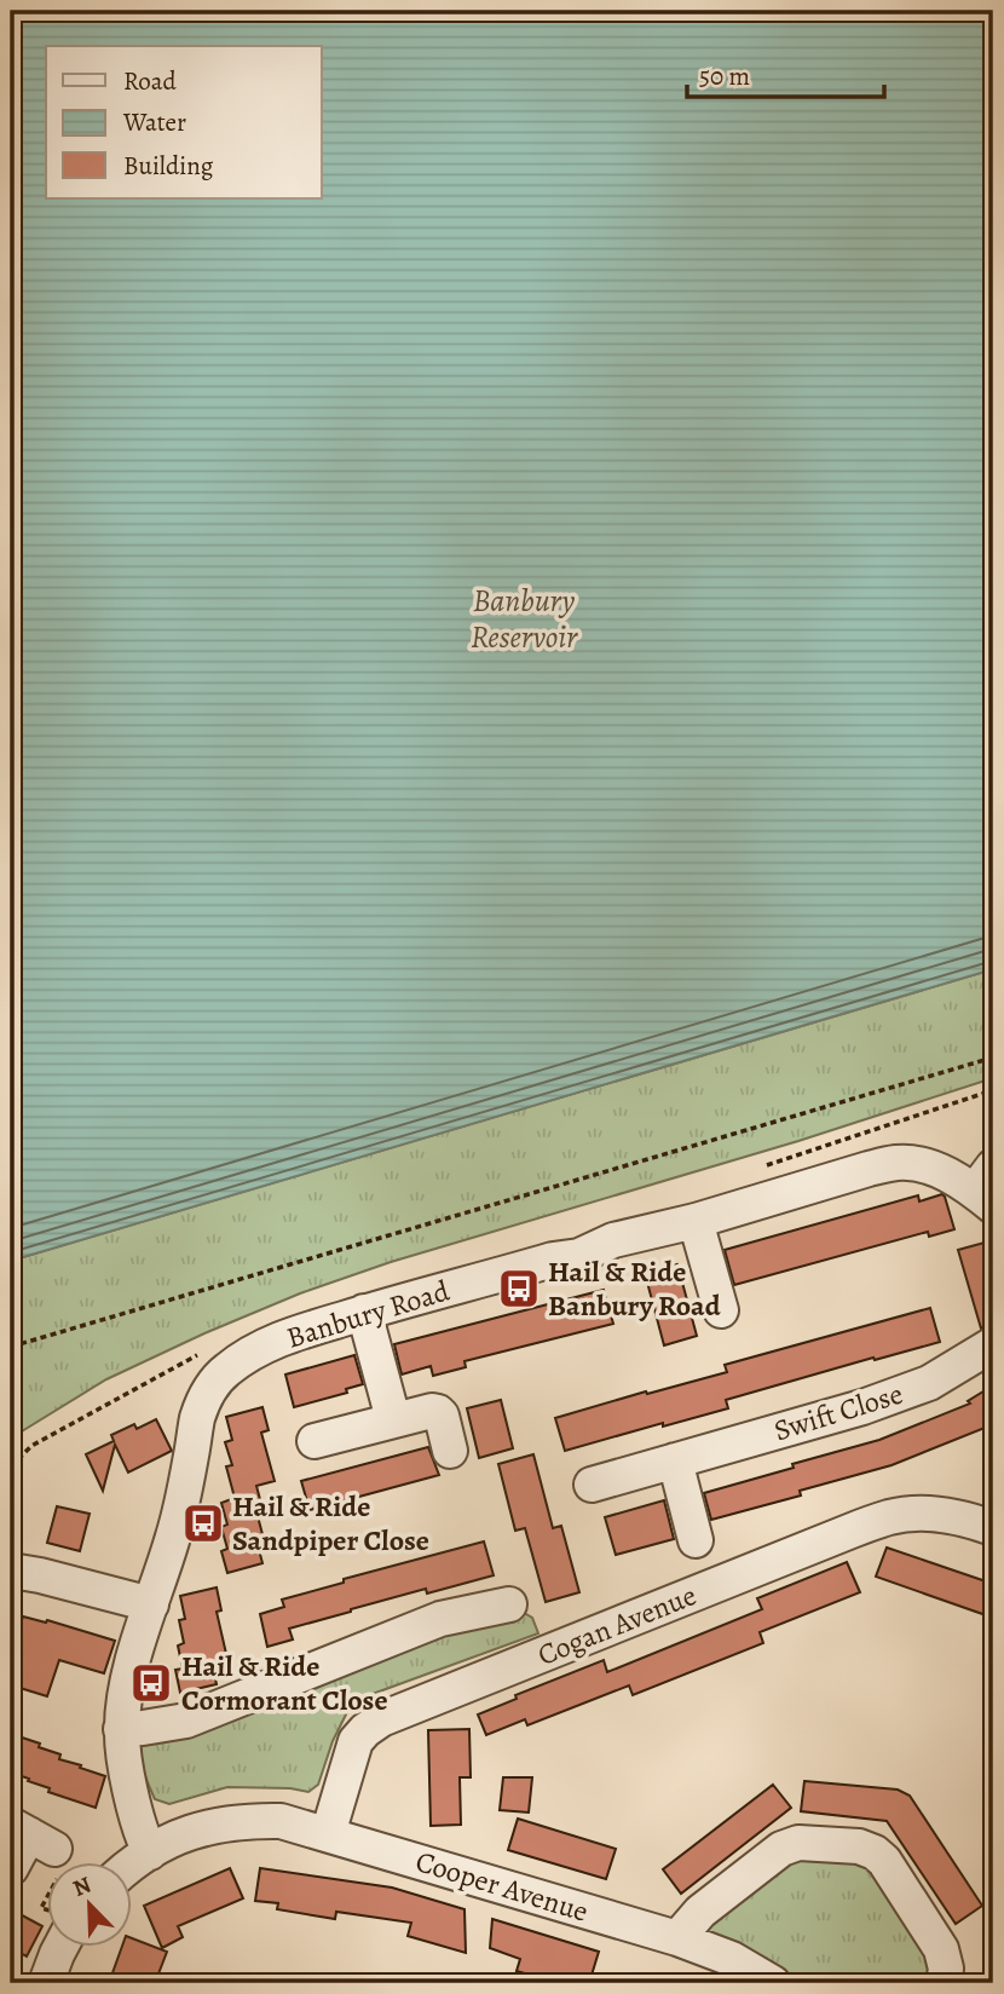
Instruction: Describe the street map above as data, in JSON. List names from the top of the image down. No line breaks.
{"streets":{"street":["Banbury Road","Swift Close","Cogan Avenue","Cooper Avenue"]},"crossings":[["Banbury Road","Cooper Avenue"],["Cogan Avenue","Cooper Avenue"]],"water":["Banbury Reservoir"],"places":{"bus stop":["Hail & Ride Banbury Road","Hail & Ride Sandpiper Close","Hail & Ride Cormorant Close"]},"legend":["Road","Water","Building"],"scale_bar":"50 m","north":"top left"}
